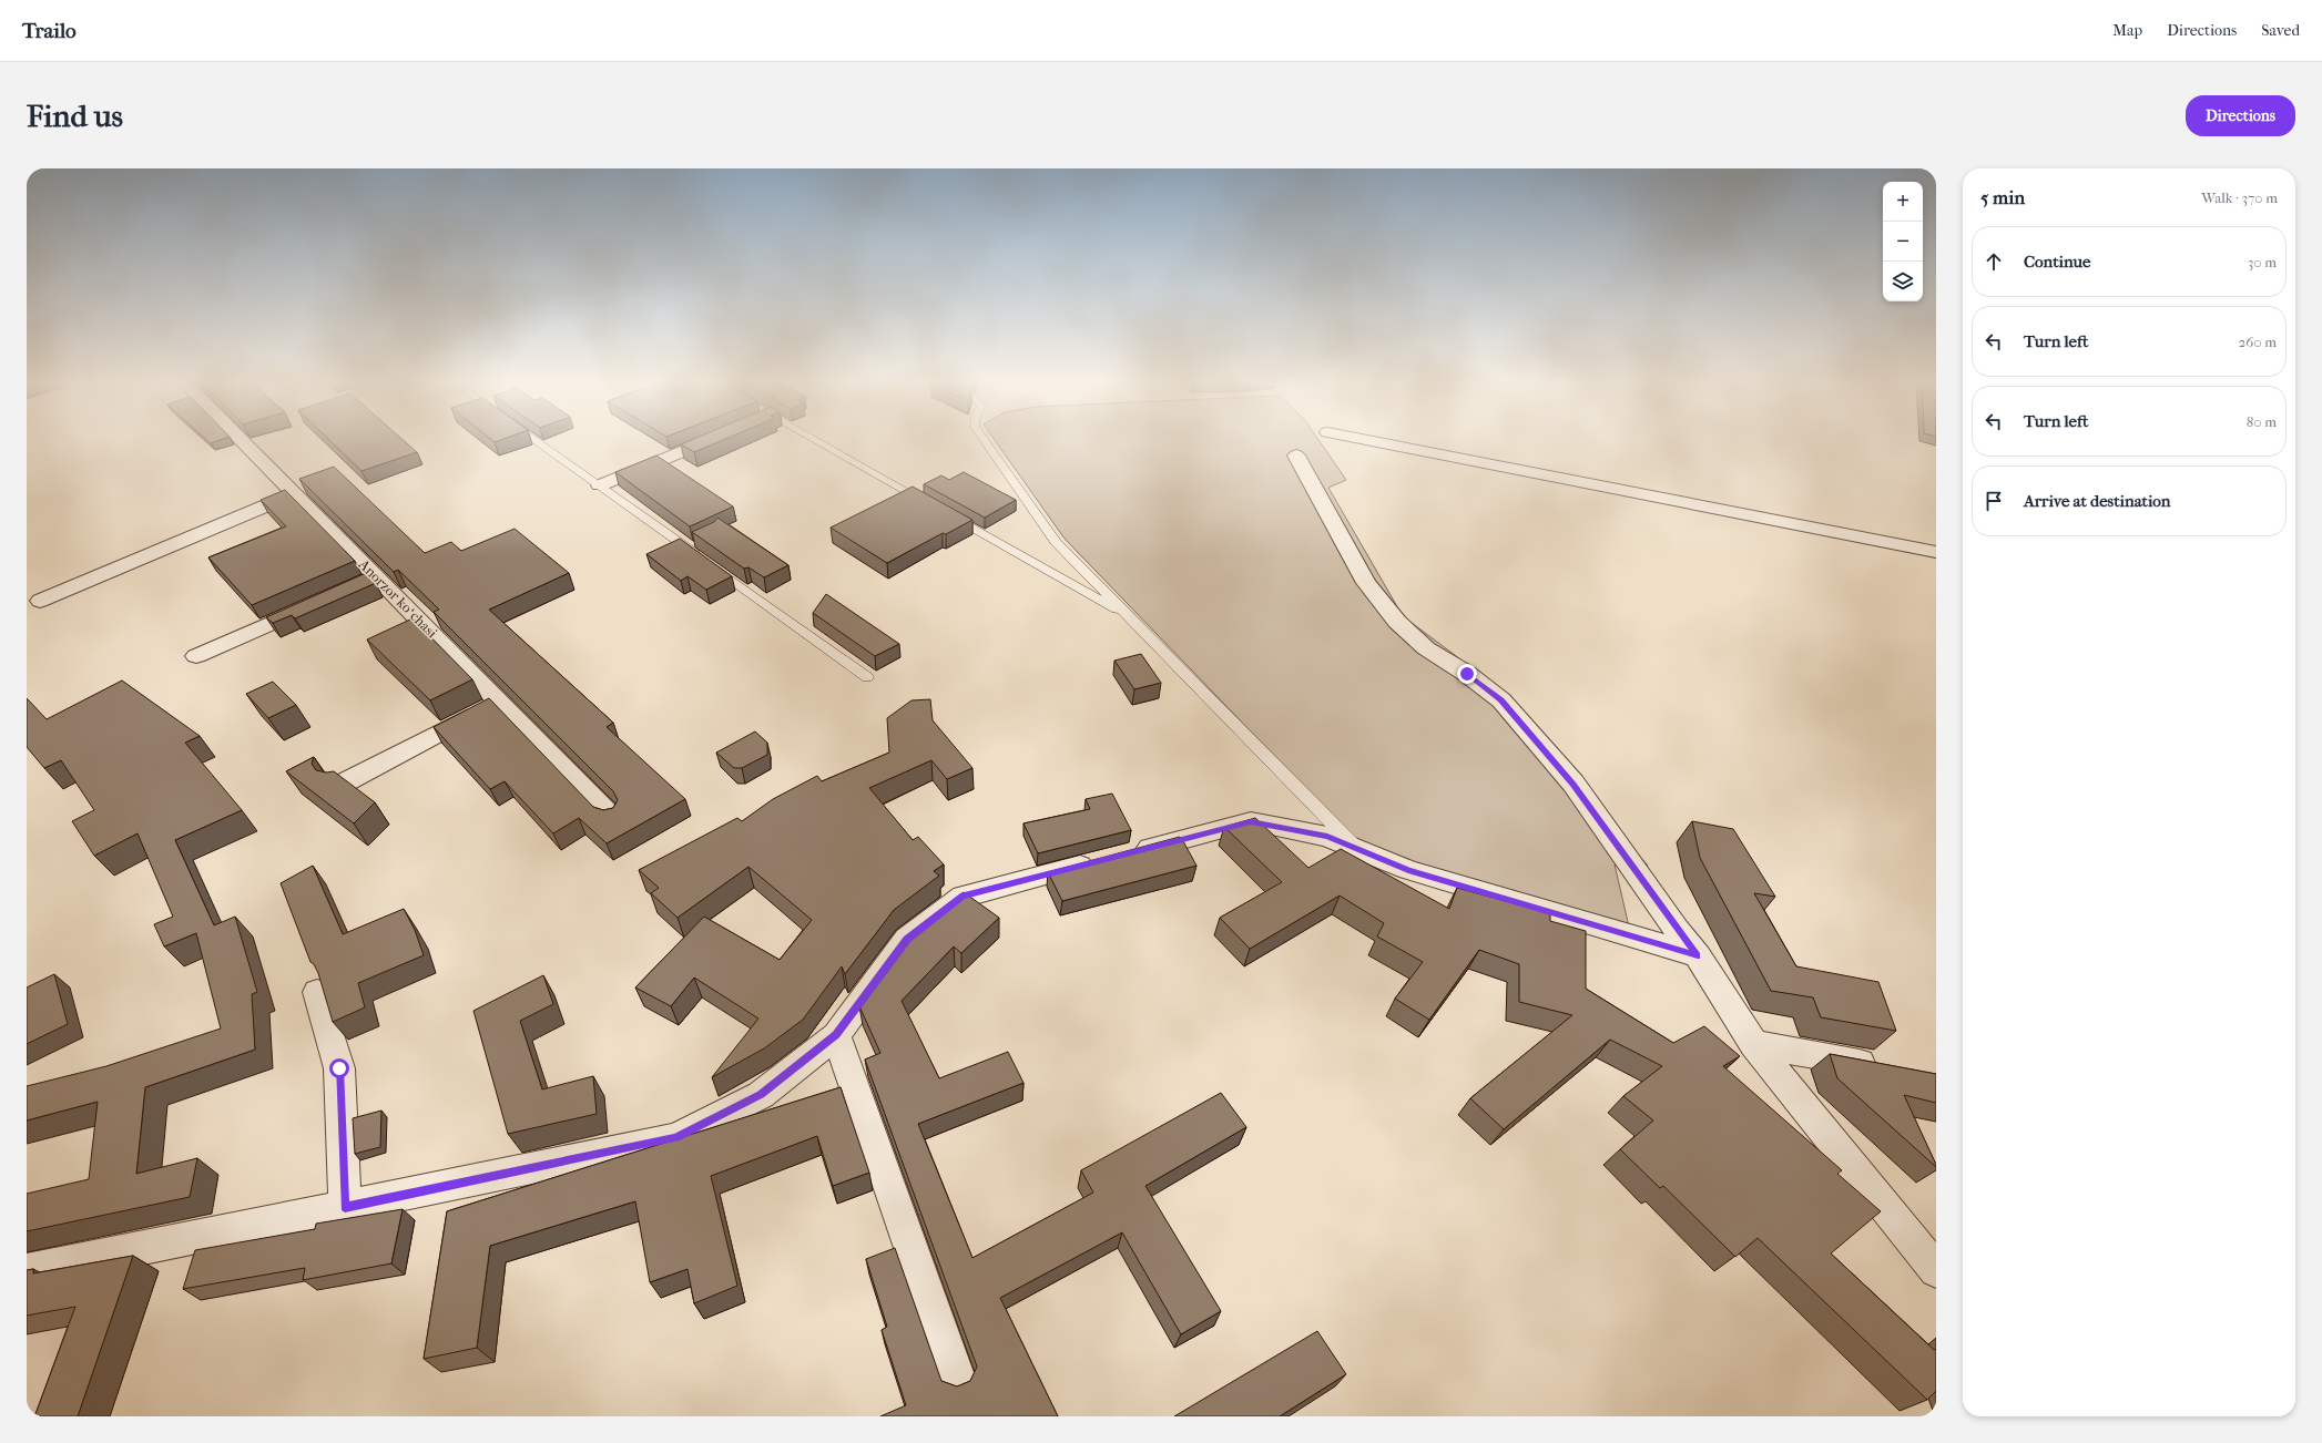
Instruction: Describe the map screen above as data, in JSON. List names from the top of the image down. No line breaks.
{"streets":{"street":["Anorzor koʻchasi"]},"page":{"header":"Trailo","nav":["Map","Directions","Saved"],"buttons":"Directions","title":"Find us","heading":["5 min","Walk · 370 m"],"map_buttons":["+","−"],"list":[["Continue","30 m"],["Turn left","260 m"],["Turn left","80 m"],"Arrive at destination"]}}
